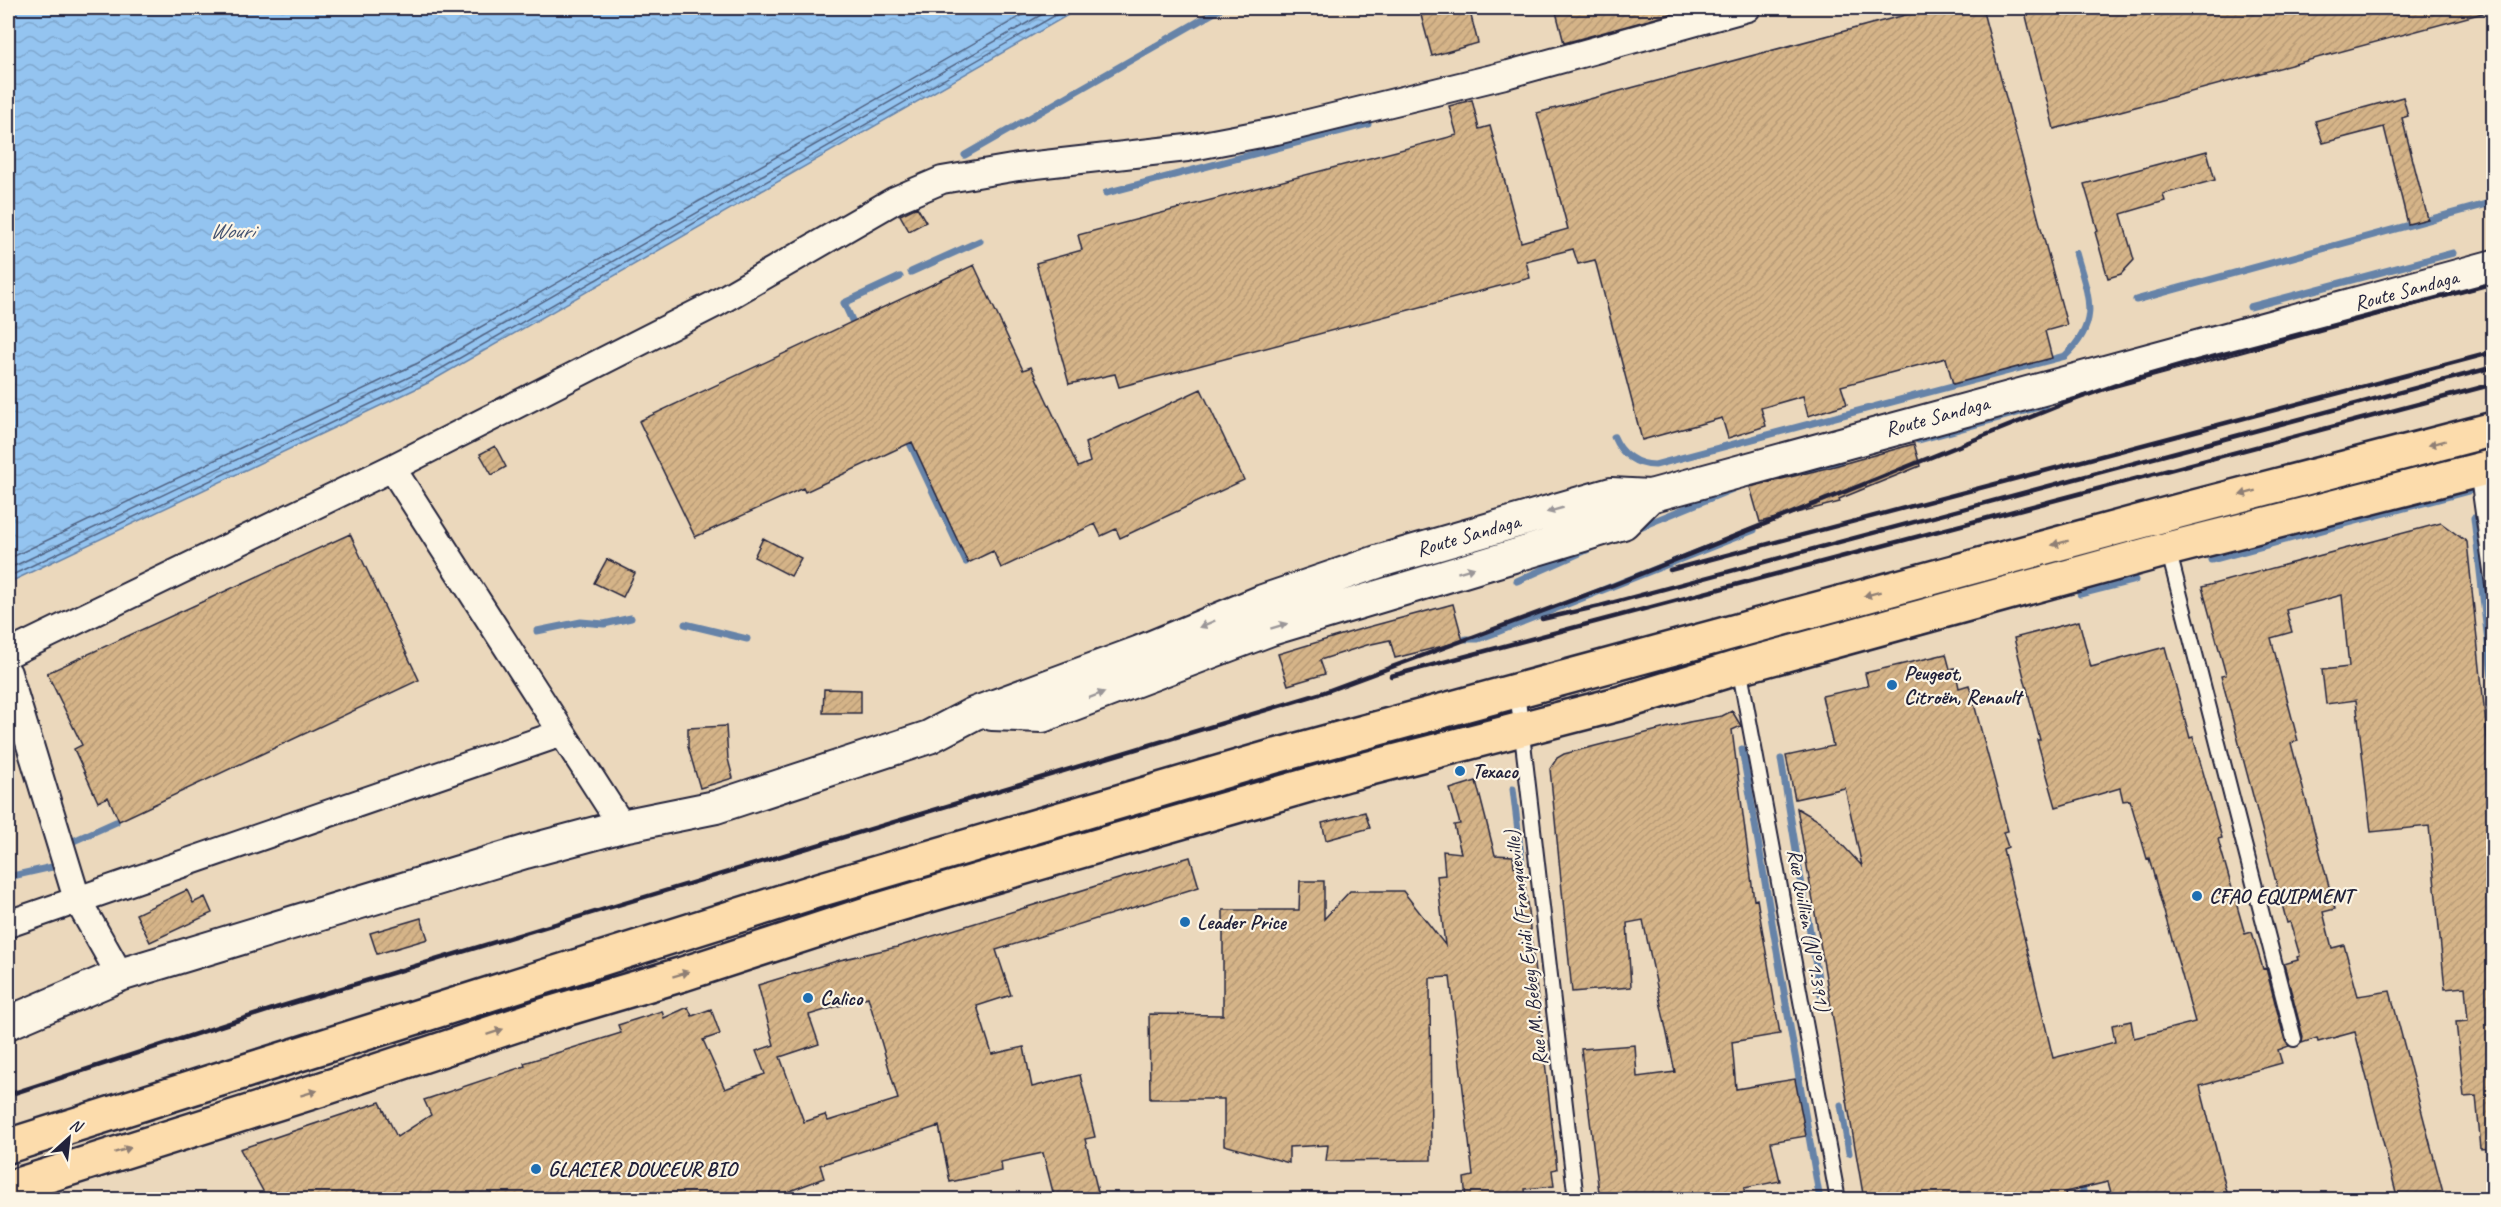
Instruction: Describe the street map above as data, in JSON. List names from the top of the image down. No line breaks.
{"streets":{"street":["Route Sandaga"],"lane":["Rue Quillien (N° 1.391)","Rue M. Bebey Eyidi (Franqueville)"]},"water":["Wouri"],"places":["Peugeot, Citroën, Renault","Texaco","CFAO EQUIPMENT","Leader Price","Calico","GLACIER DOUCEUR BIO"],"north":"top right"}
